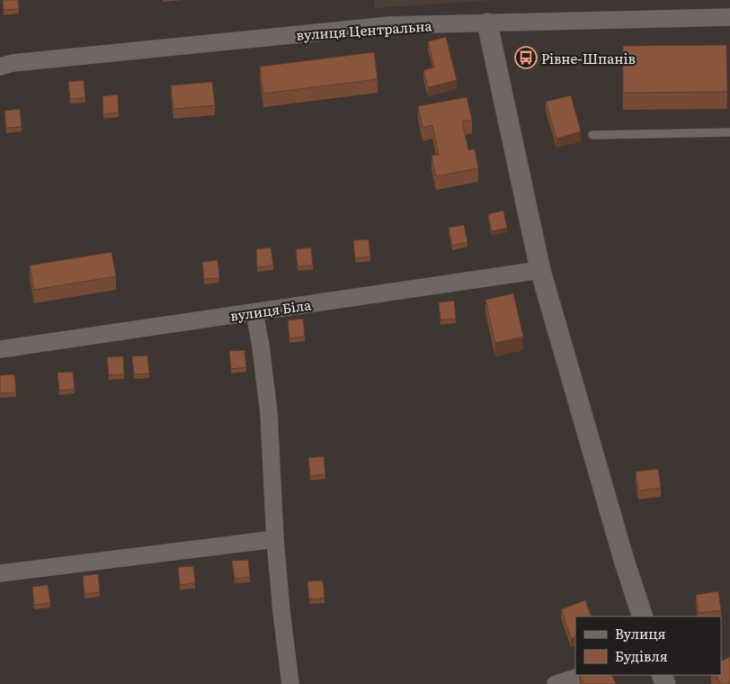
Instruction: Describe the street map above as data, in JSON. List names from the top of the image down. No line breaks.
{"streets":{"street":["вулиця Центральна","вулиця Біла"]},"places":{"bus stop":["Рівне-Шпанів"]},"legend":["Вулиця","Будівля"]}
